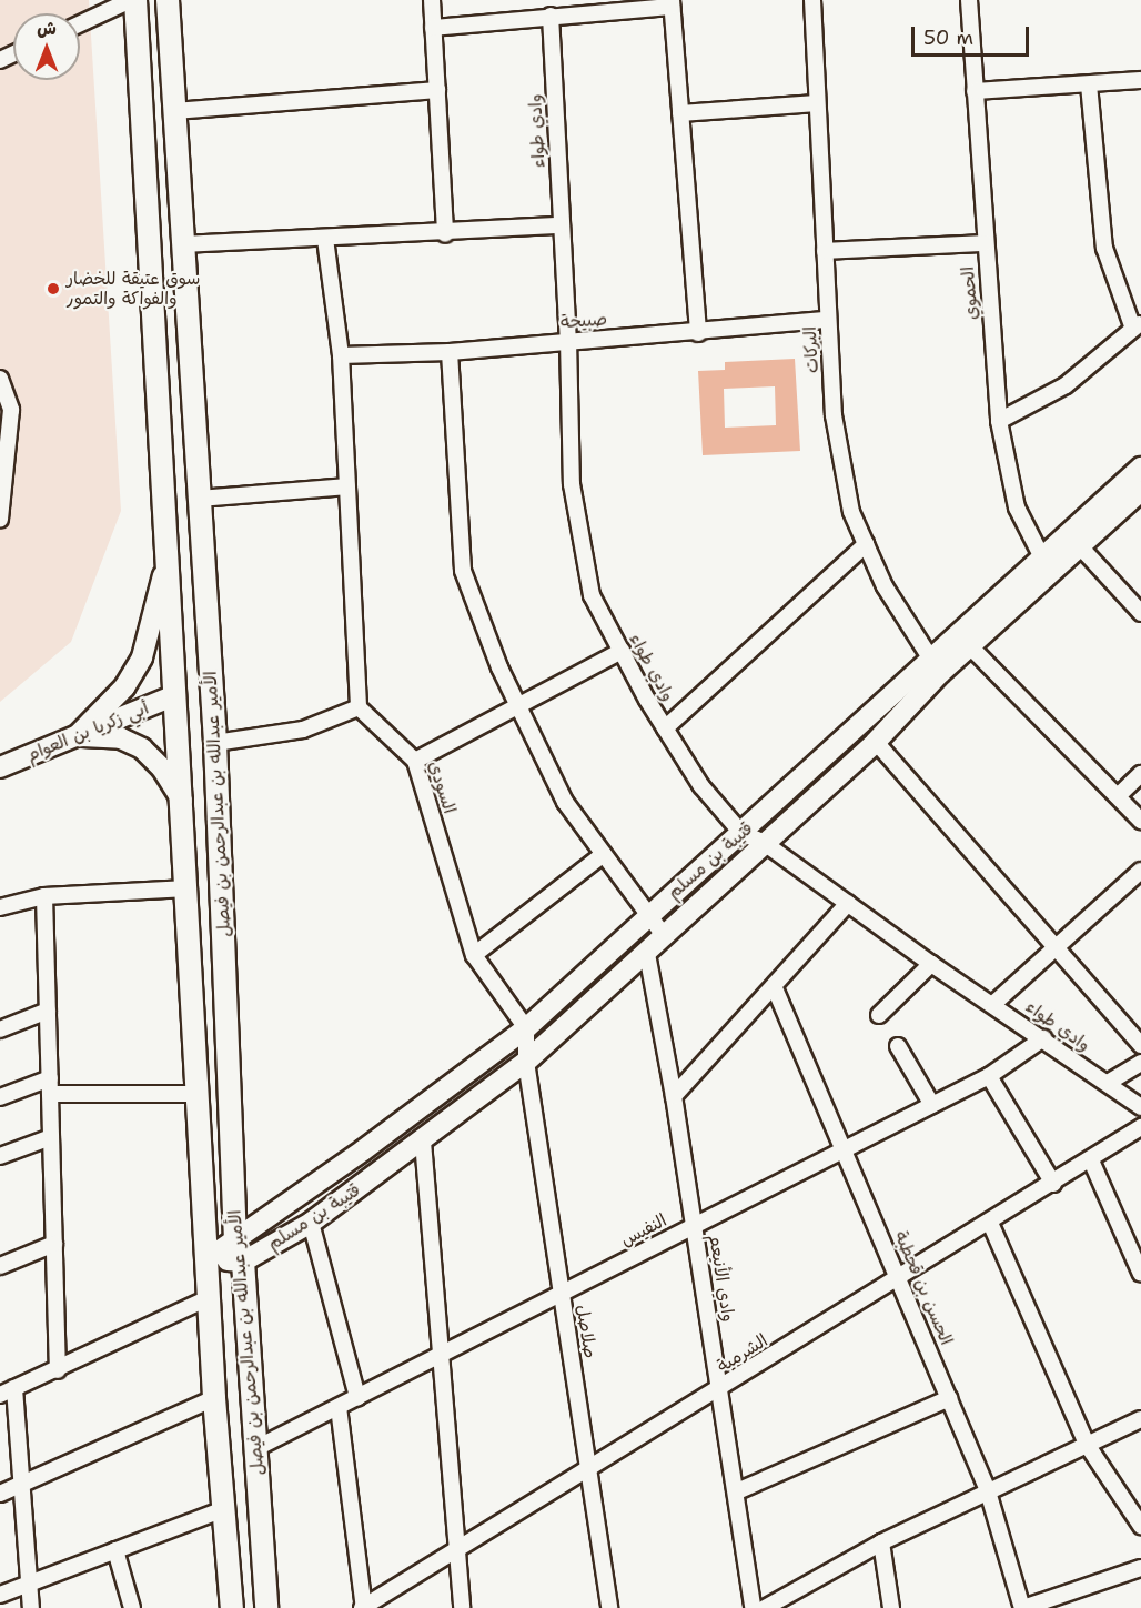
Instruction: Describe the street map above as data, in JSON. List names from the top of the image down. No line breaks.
{"streets":{"main road":["الأمير عبدالله بن عبدالرحمن بن فيصل"],"street":["وادي طواء","الحموي","صبيحة","البركات","أبي زكريا بن العوام","السودي","قتيبة بن مسلم","النفيس","وادي الأنيعم","الحسن بن قحطبة","صلاصل","الشرمية"]},"crossings":[["وادي طواء","صبيحة"],["وادي طواء","قتيبة بن مسلم"],["وادي طواء","النفيس"],["الحموي","قتيبة بن مسلم"],["صبيحة","البركات"],["البركات","قتيبة بن مسلم"],["أبي زكريا بن العوام","الأمير عبدالله بن عبدالرحمن بن فيصل"],["السودي","قتيبة بن مسلم"],["الأمير عبدالله بن عبدالرحمن بن فيصل","قتيبة بن مسلم"],["الأمير عبدالله بن عبدالرحمن بن فيصل","النفيس"],["قتيبة بن مسلم","وادي الأنيعم"],["قتيبة بن مسلم","صلاصل"],["النفيس","وادي الأنيعم"],["النفيس","الحسن بن قحطبة"],["النفيس","صلاصل"],["وادي الأنيعم","الشرمية"],["الحسن بن قحطبة","الشرمية"],["صلاصل","الشرمية"]],"places":["سوق عتيقة للخضار والفواكة والتمور"],"scale_bar":"50 m","north":"top"}
